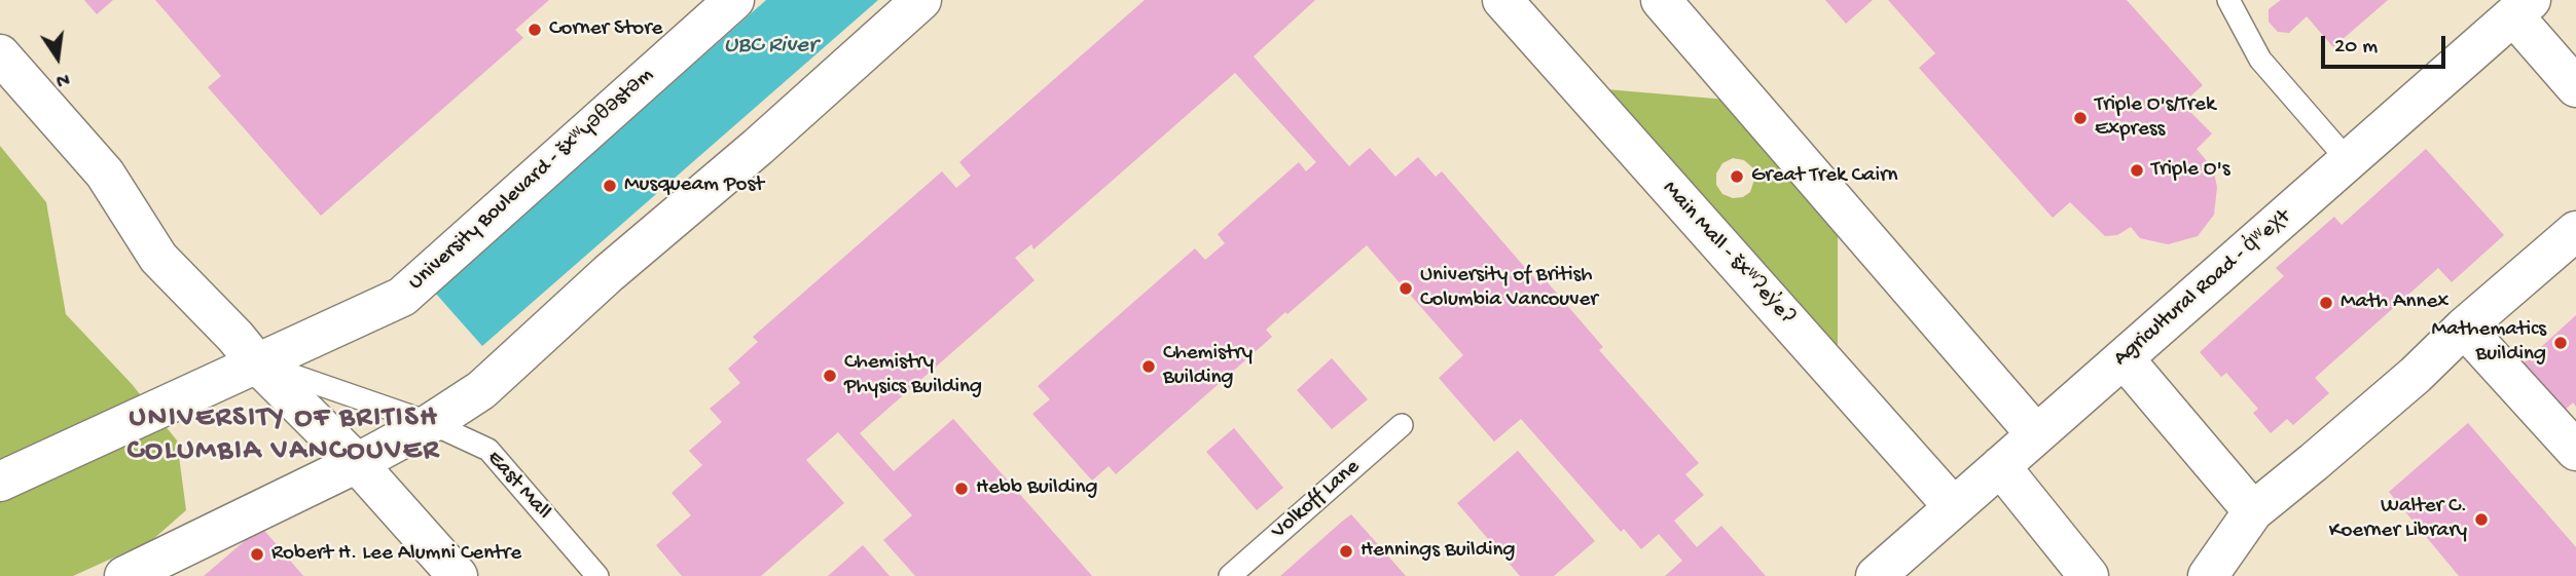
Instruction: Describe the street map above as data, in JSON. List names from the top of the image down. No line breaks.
{"streets":{"street":["University Boulevard - šxʷyəθəstəm","Main Mall - šxʷʔey̓eʔ","Agricultural Road - q̓ʷeχt"],"lane":["East Mall","Volkoff Lane"]},"crossings":[["University Boulevard - šxʷyəθəstəm","East Mall"],["Main Mall - šxʷʔey̓eʔ","Agricultural Road - q̓ʷeχt"]],"districts":["UNIVERSITY OF BRITISH COLUMBIA VANCOUVER"],"water":["UBC River"],"places":["Corner Store","Triple O's/Trek Express","Triple O's","Great Trek Cairn","Musqueam Post","University of British Columbia Vancouver","Math Annex","Mathematics Building","Chemistry Building","Chemistry Physics Building","Hebb Building","Walter C. Koerner Library","Hennings Building","Robert H. Lee Alumni Centre"],"scale_bar":"20 m","north":"bottom"}
